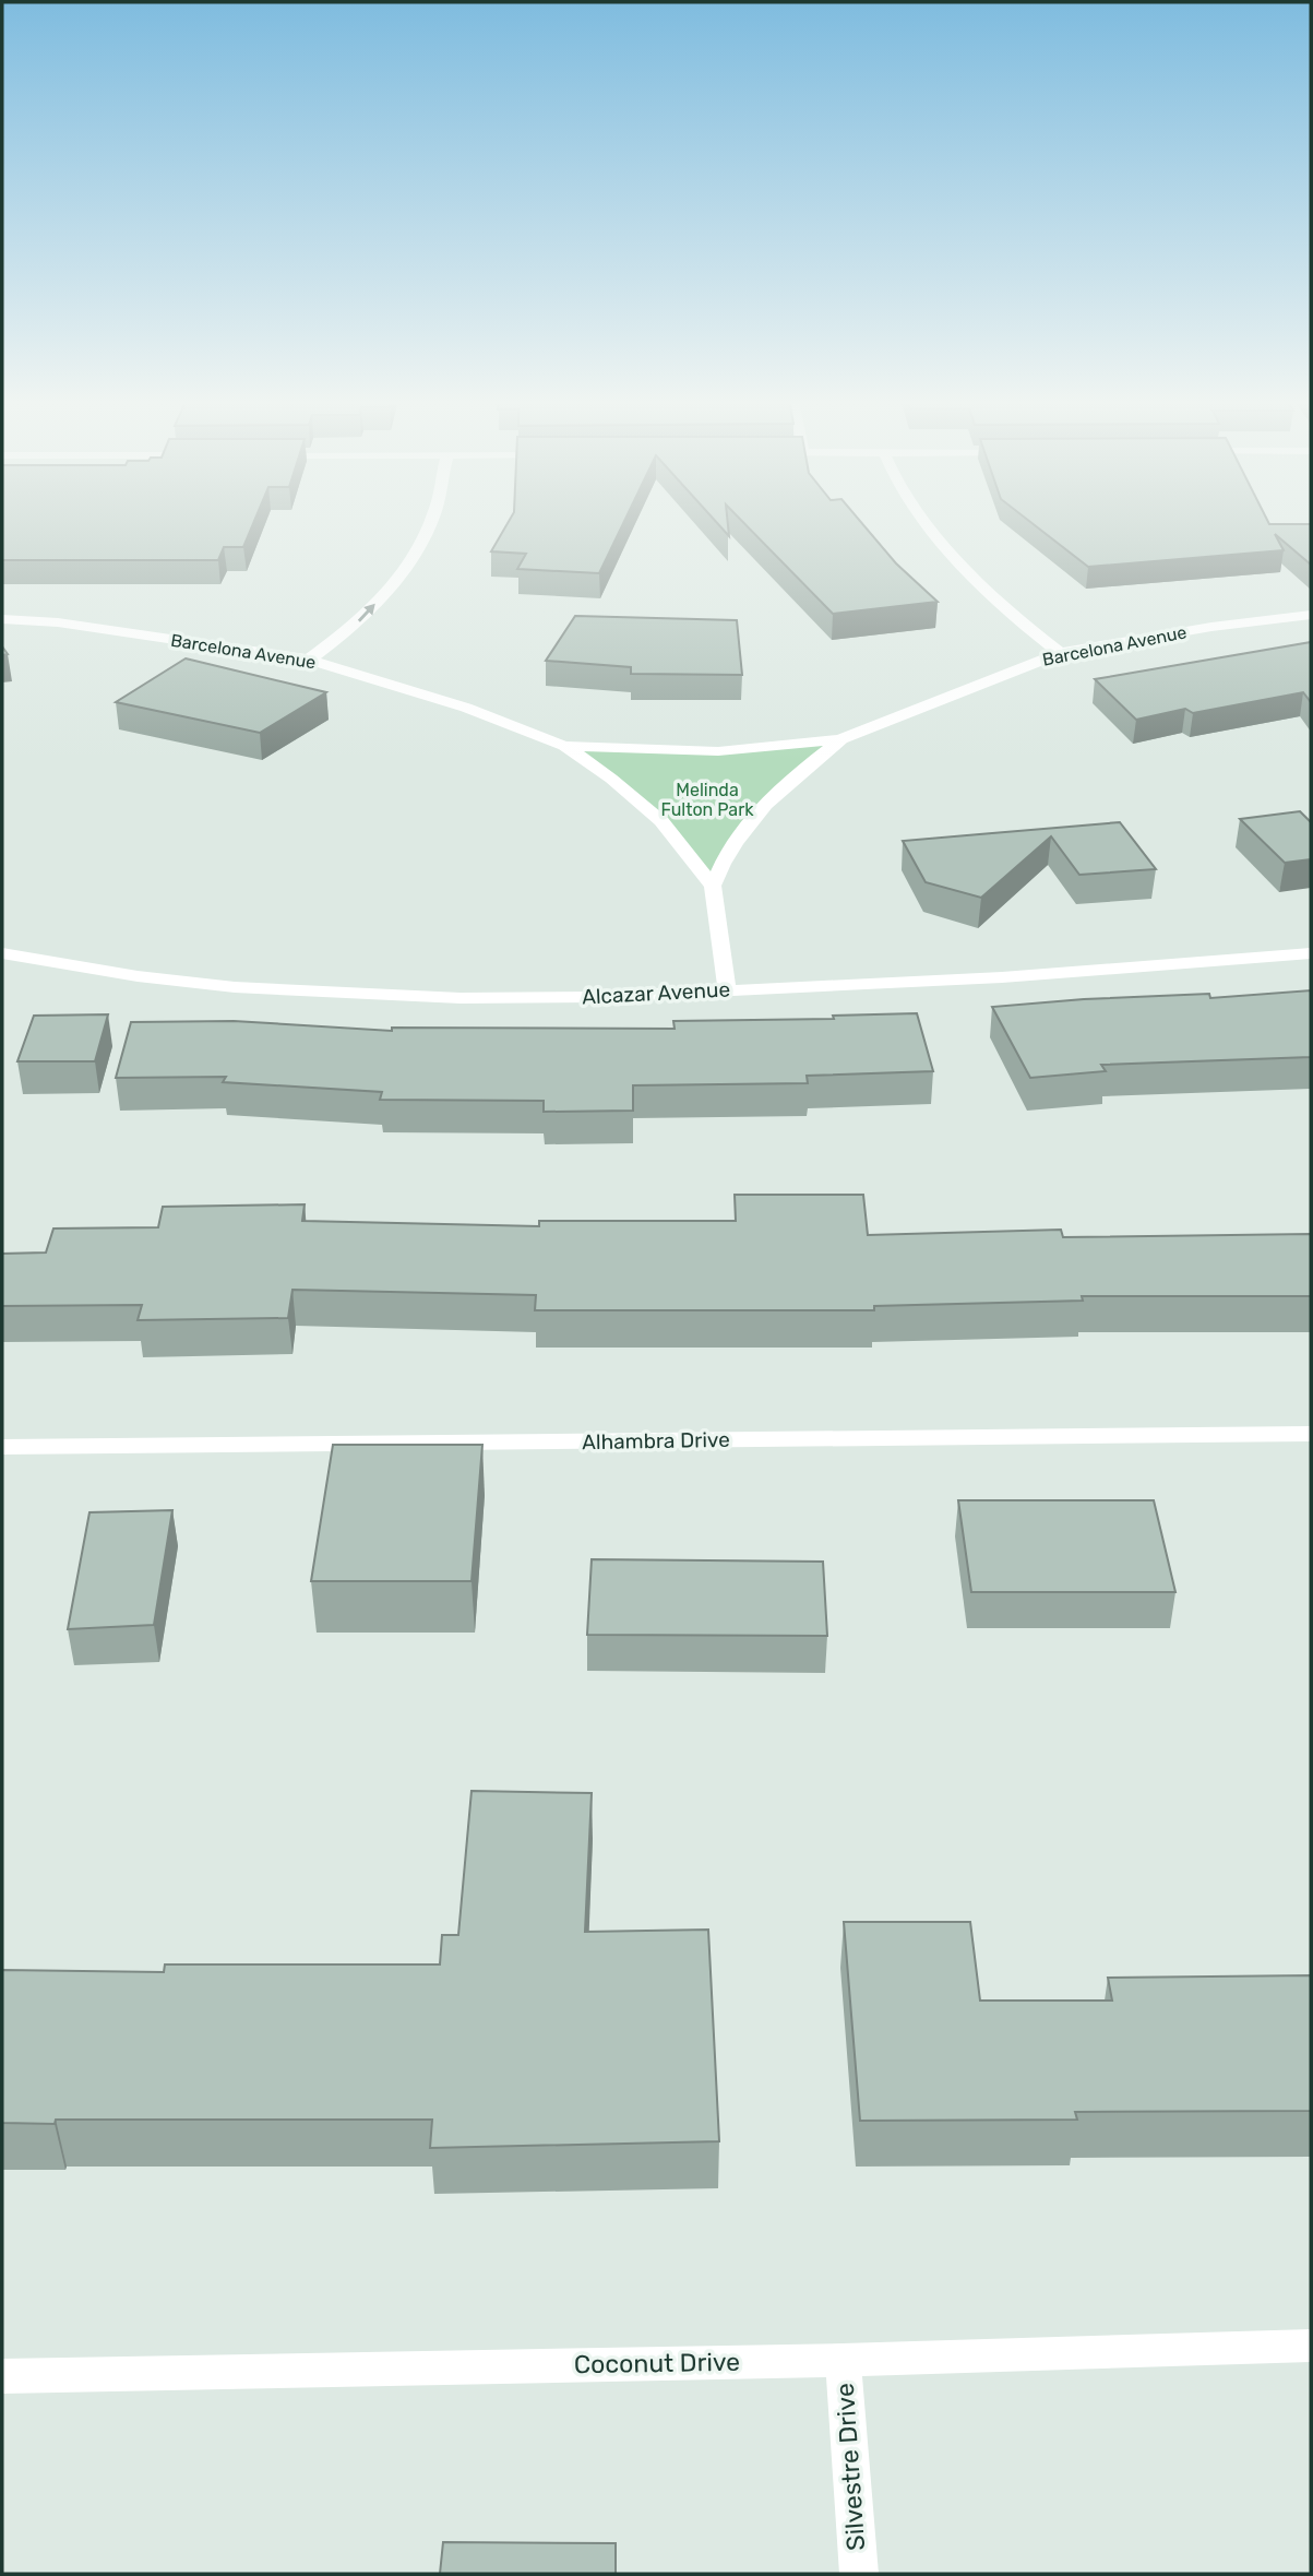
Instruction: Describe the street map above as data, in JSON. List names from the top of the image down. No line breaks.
{"streets":{"street":["Barcelona Avenue","Alcazar Avenue","Alhambra Drive","Coconut Drive","Silvestre Drive"]},"crossings":[["Coconut Drive","Silvestre Drive"]],"parks":["Melinda Fulton Park"]}
